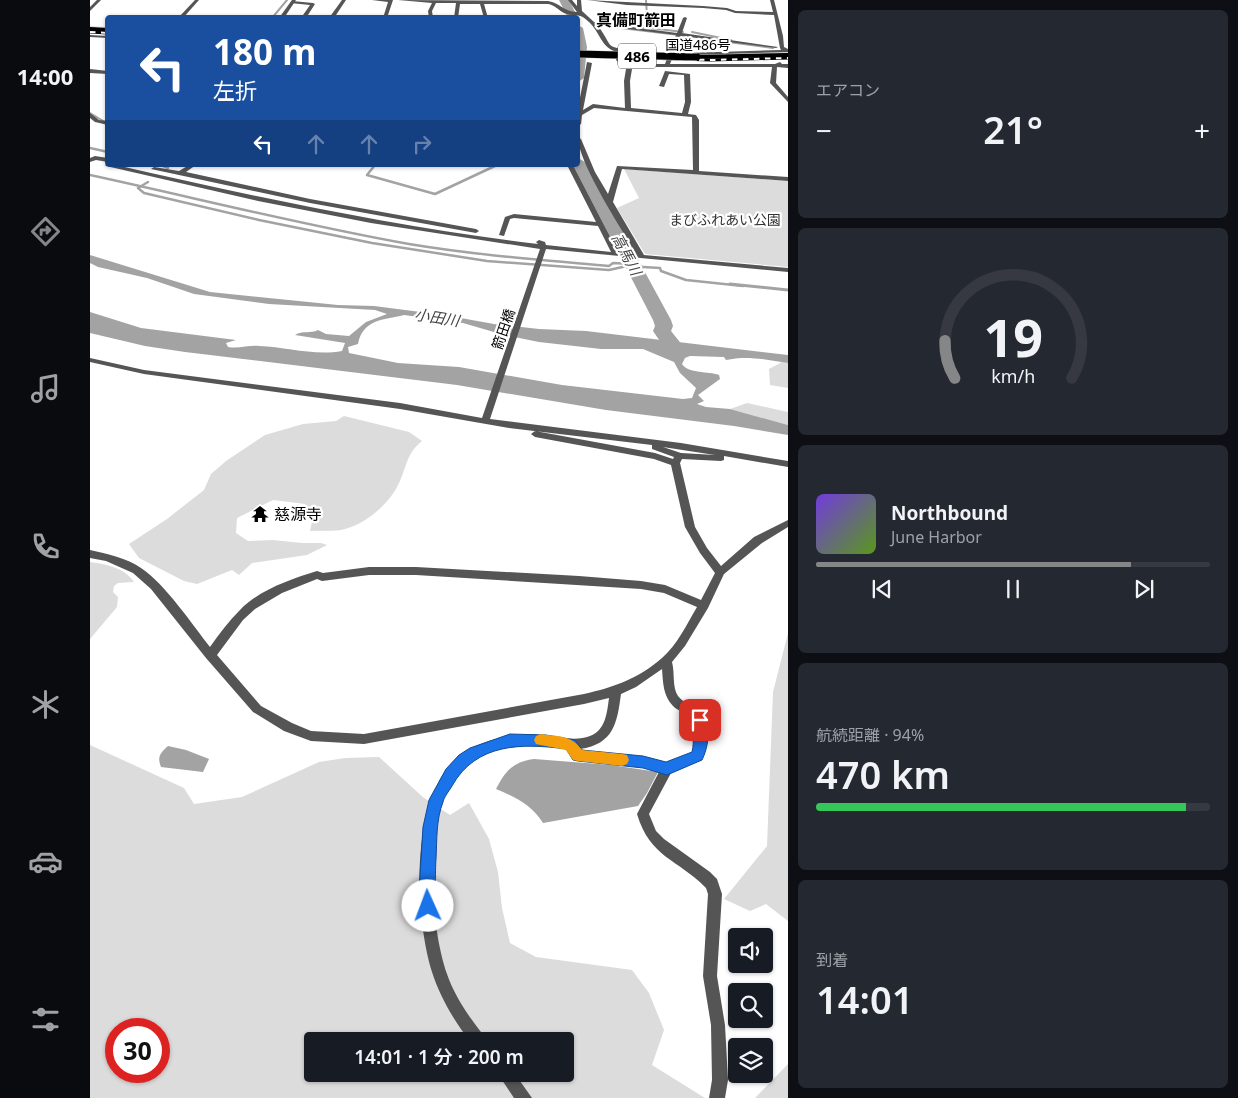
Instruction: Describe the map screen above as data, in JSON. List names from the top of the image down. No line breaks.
{"streets":{"highway":["国道486号","486"],"street":["箭田橋"]},"districts":["真備町箭田"],"water":["高馬川","小田川"],"parks":["まびふれあい公園"],"places":{"temple":["慈源寺"]},"page":{"tabs":"14:00","tile":["エアコン",["航続距離 · 94%","470 km"],["到着","14:01"]],"turn":["180 m","左折"],"heat":["−","21°","+"],"song":["Northbound","June Harbor"],"limit":"30","trip":"14:01 · 1 分 · 200 m","gauge":["19","km/h"]}}
